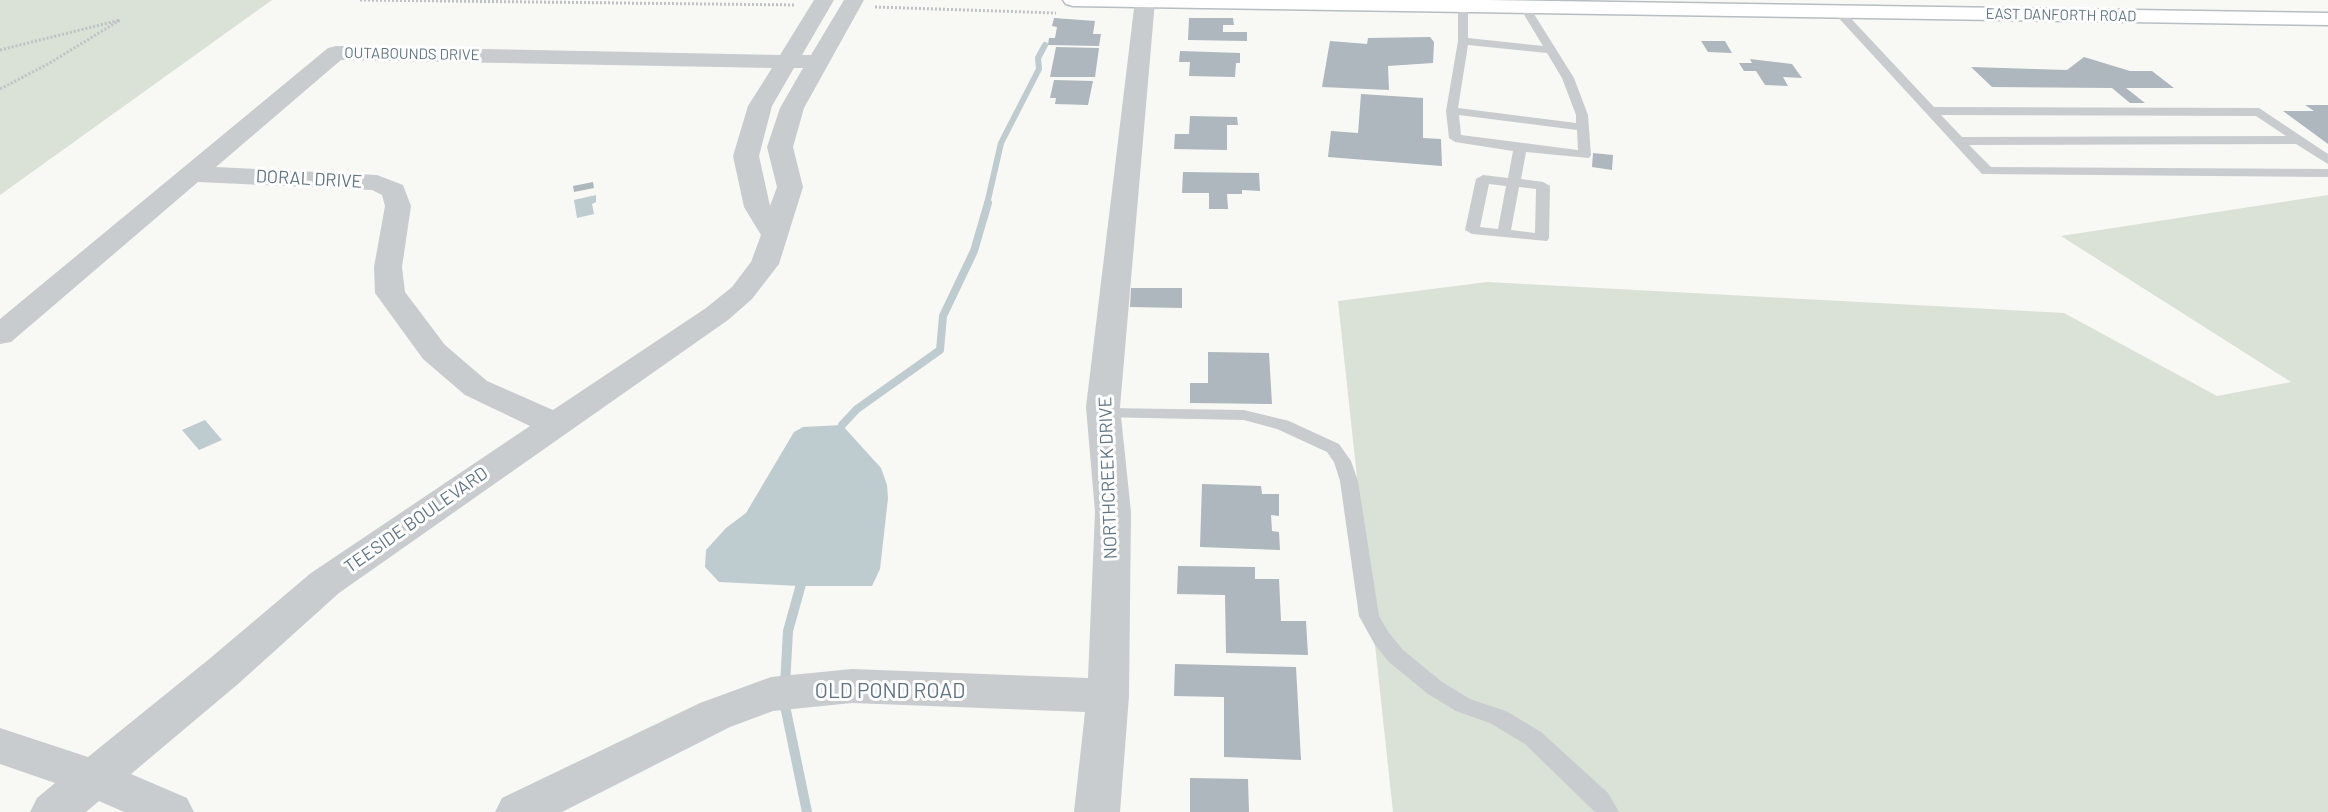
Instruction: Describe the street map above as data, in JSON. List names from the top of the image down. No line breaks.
{"streets":{"street":["EAST DANFORTH ROAD","OUTABOUNDS DRIVE","DORAL DRIVE","NORTHCREEK DRIVE","TEESIDE BOULEVARD","OLD POND ROAD"]},"crossings":[["EAST DANFORTH ROAD","NORTHCREEK DRIVE"],["OUTABOUNDS DRIVE","DORAL DRIVE"],["OUTABOUNDS DRIVE","TEESIDE BOULEVARD"],["DORAL DRIVE","TEESIDE BOULEVARD"],["NORTHCREEK DRIVE","OLD POND ROAD"]]}
